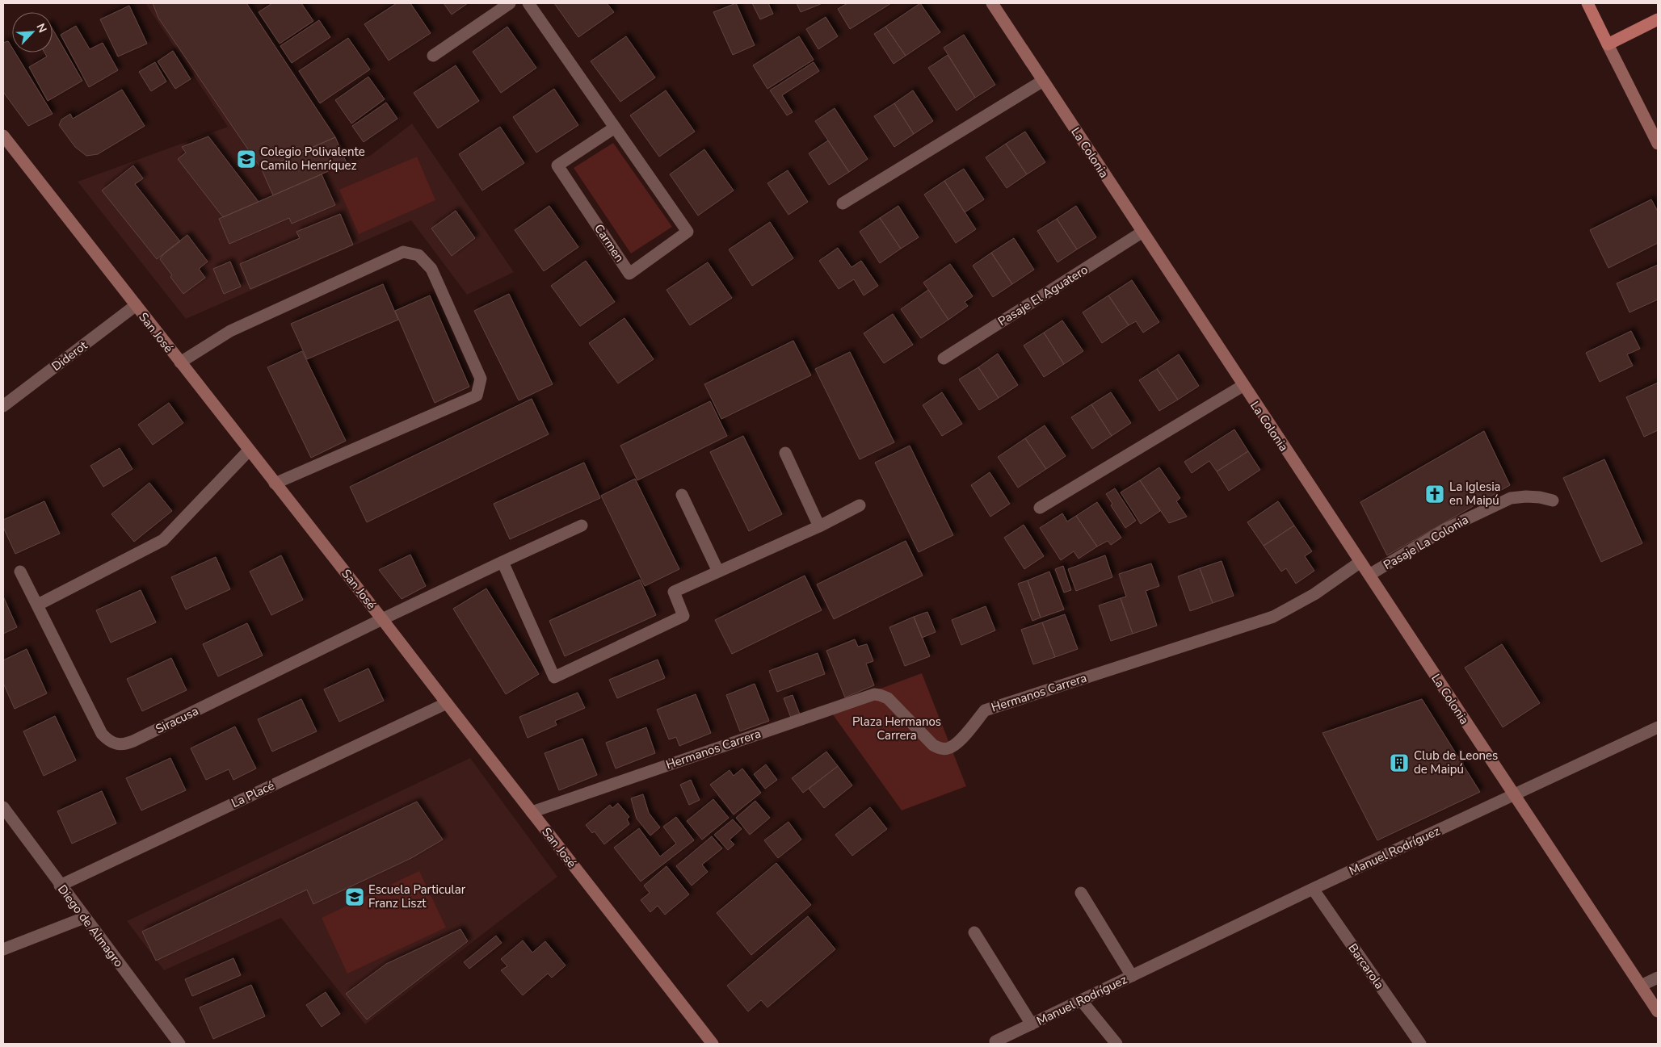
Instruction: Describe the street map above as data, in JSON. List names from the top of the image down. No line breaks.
{"streets":{"street":["La Colonia","Carmen","Pasaje El Aguatero","San José","Diderot","Pasaje La Colonia","Hermanos Carrera","Siracusa","La Placé","Manuel Rodríguez","Diego de Almagro","Barcarola"]},"crossings":[["La Colonia","Pasaje El Aguatero"],["La Colonia","Pasaje La Colonia"],["La Colonia","Hermanos Carrera"],["La Colonia","Manuel Rodríguez"],["San José","Diderot"],["San José","Hermanos Carrera"],["San José","Siracusa"],["San José","La Placé"],["La Placé","Diego de Almagro"],["Manuel Rodríguez","Barcarola"]],"parks":["Plaza Hermanos Carrera"],"places":{"school or university":["Colegio Polivalente Camilo Henríquez","Escuela Particular Franz Liszt"],"church":["La Iglesia en Maipú"],"building":["Club de Leones de Maipú"]},"north":"top right"}
